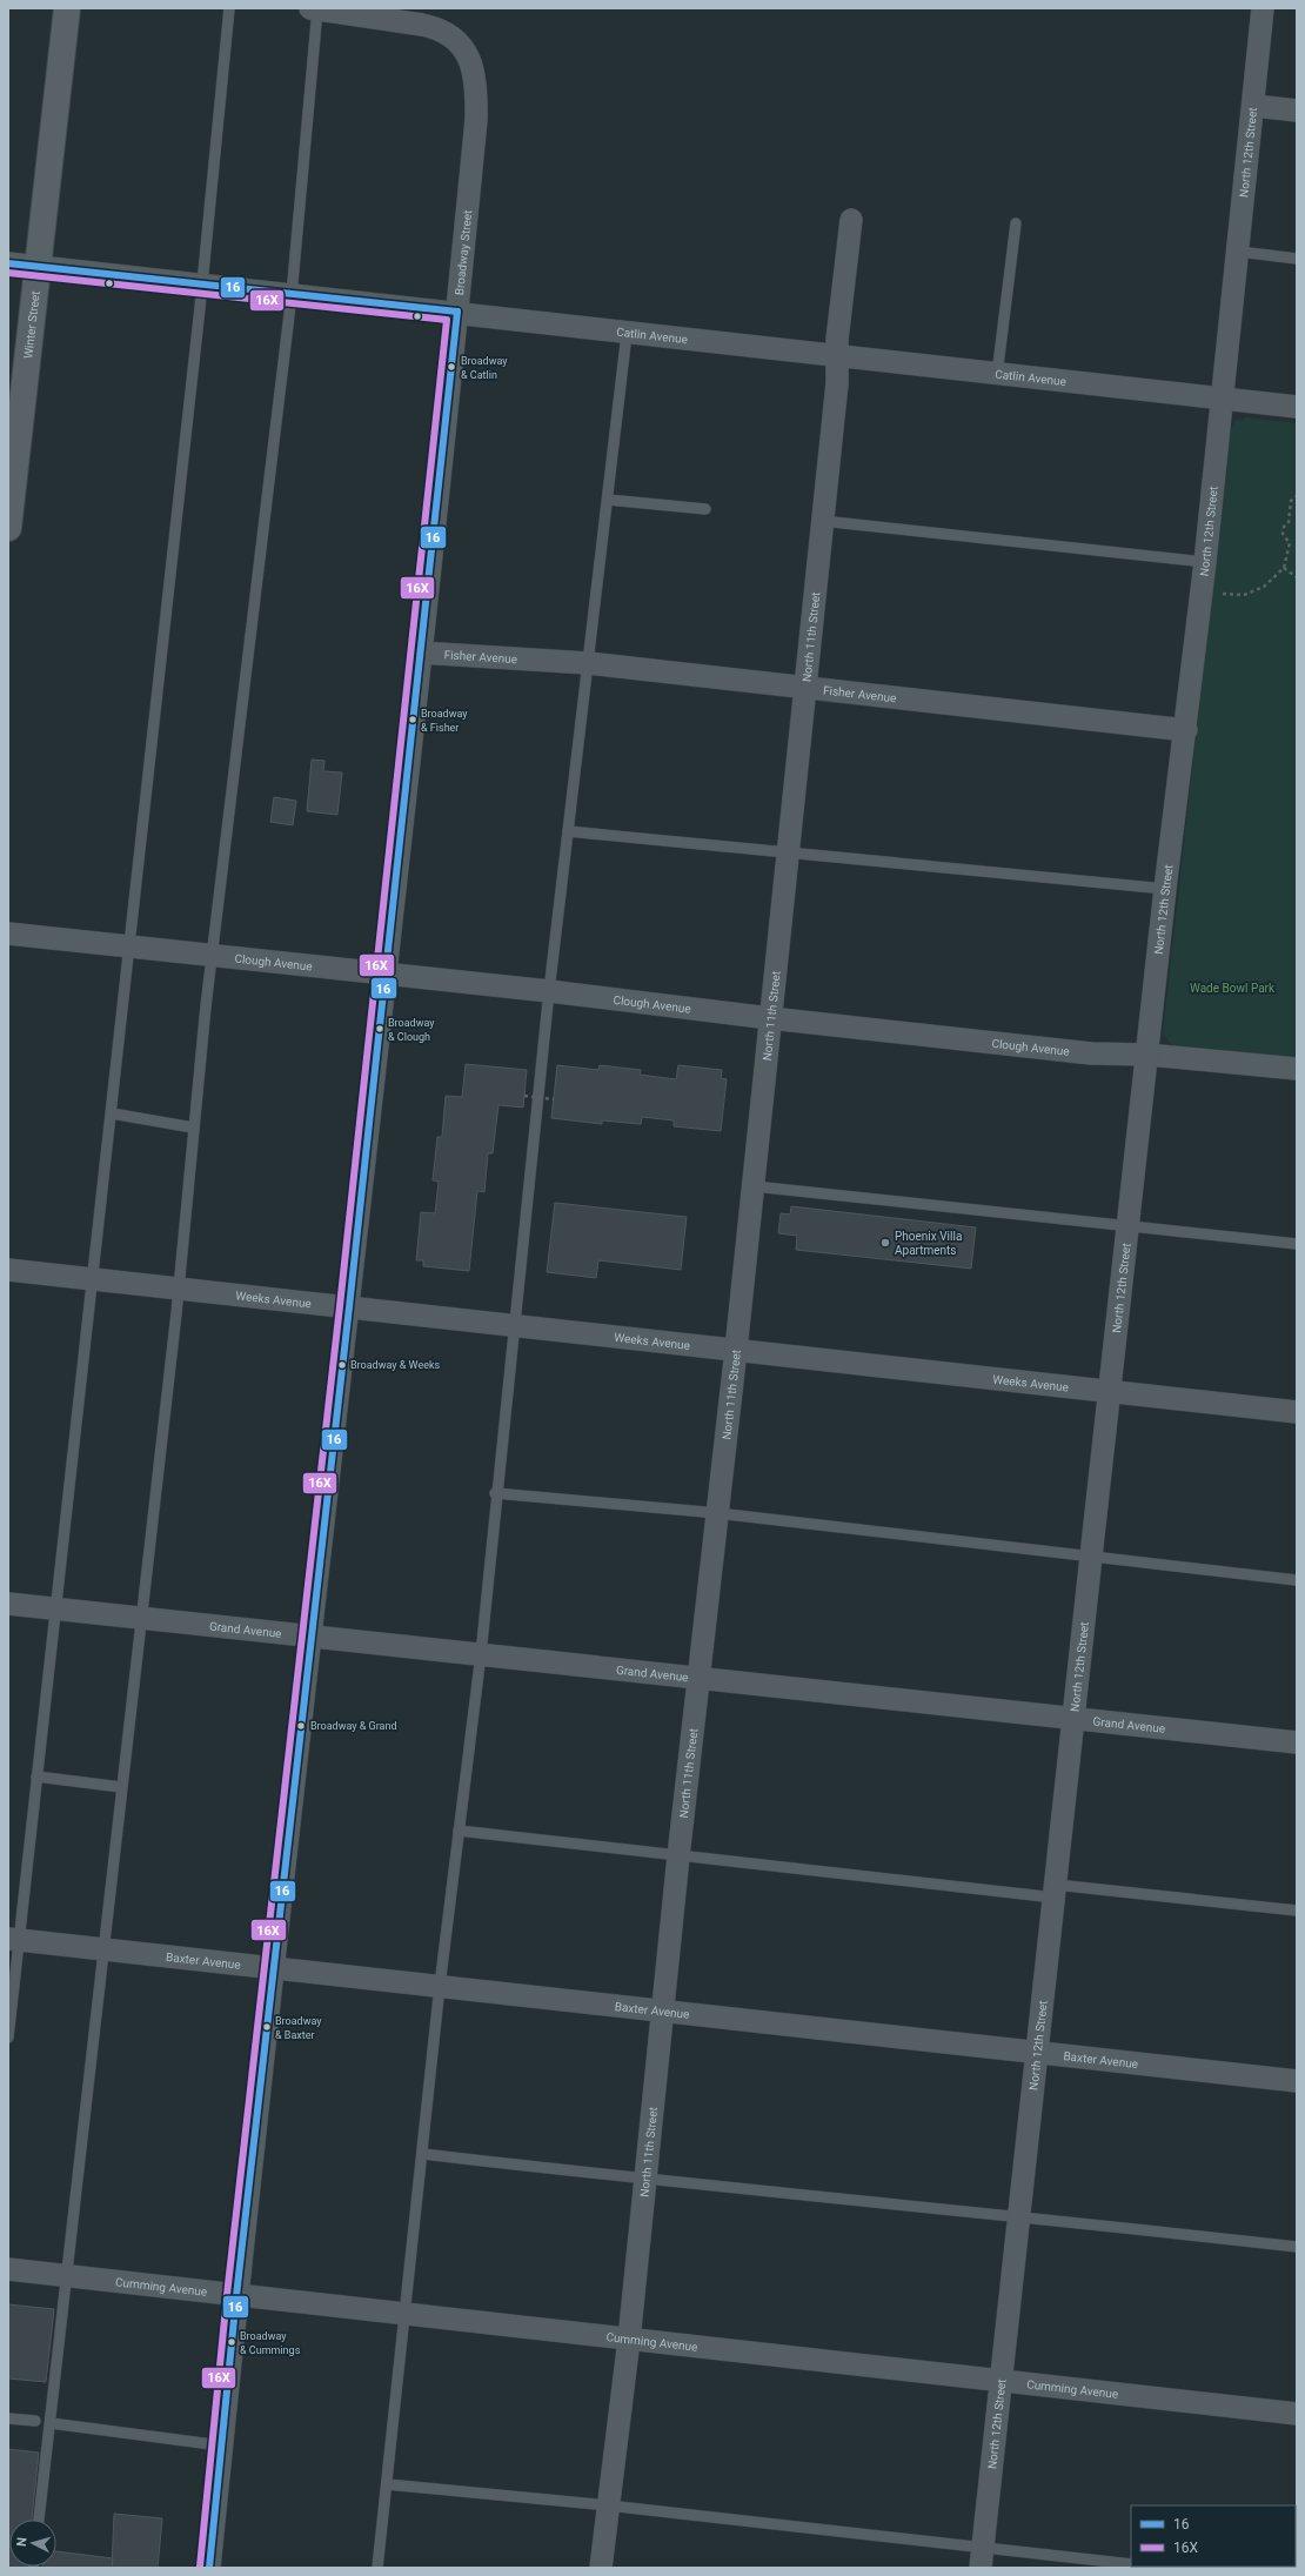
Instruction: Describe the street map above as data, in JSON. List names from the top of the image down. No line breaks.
{"streets":{"street":["North 12th Street","Broadway Street","Winter Street","Catlin Avenue","North 11th Street","Fisher Avenue","Clough Avenue","Weeks Avenue","Grand Avenue","Baxter Avenue","Cumming Avenue"]},"crossings":[["North 12th Street","Catlin Avenue"],["North 12th Street","Fisher Avenue"],["North 12th Street","Clough Avenue"],["North 12th Street","Weeks Avenue"],["North 12th Street","Grand Avenue"],["North 12th Street","Baxter Avenue"],["North 12th Street","Cumming Avenue"],["Broadway Street","Catlin Avenue"],["Broadway Street","Fisher Avenue"],["Broadway Street","Clough Avenue"],["Broadway Street","Weeks Avenue"],["Broadway Street","Grand Avenue"],["Broadway Street","Baxter Avenue"],["Broadway Street","Cumming Avenue"],["Winter Street","Catlin Avenue"],["Catlin Avenue","North 11th Street"],["North 11th Street","Fisher Avenue"],["North 11th Street","Clough Avenue"],["North 11th Street","Weeks Avenue"],["North 11th Street","Grand Avenue"],["North 11th Street","Baxter Avenue"],["North 11th Street","Cumming Avenue"]],"parks":["Wade Bowl Park"],"places":["Broadway & Catlin","Broadway & Fisher","Broadway & Clough","Phoenix Villa Apartments","Broadway & Weeks","Broadway & Grand","Broadway & Baxter","Broadway & Cummings"],"lines":["transit line 16","transit line 16X"],"legend":["16","16X"],"north":"left"}
